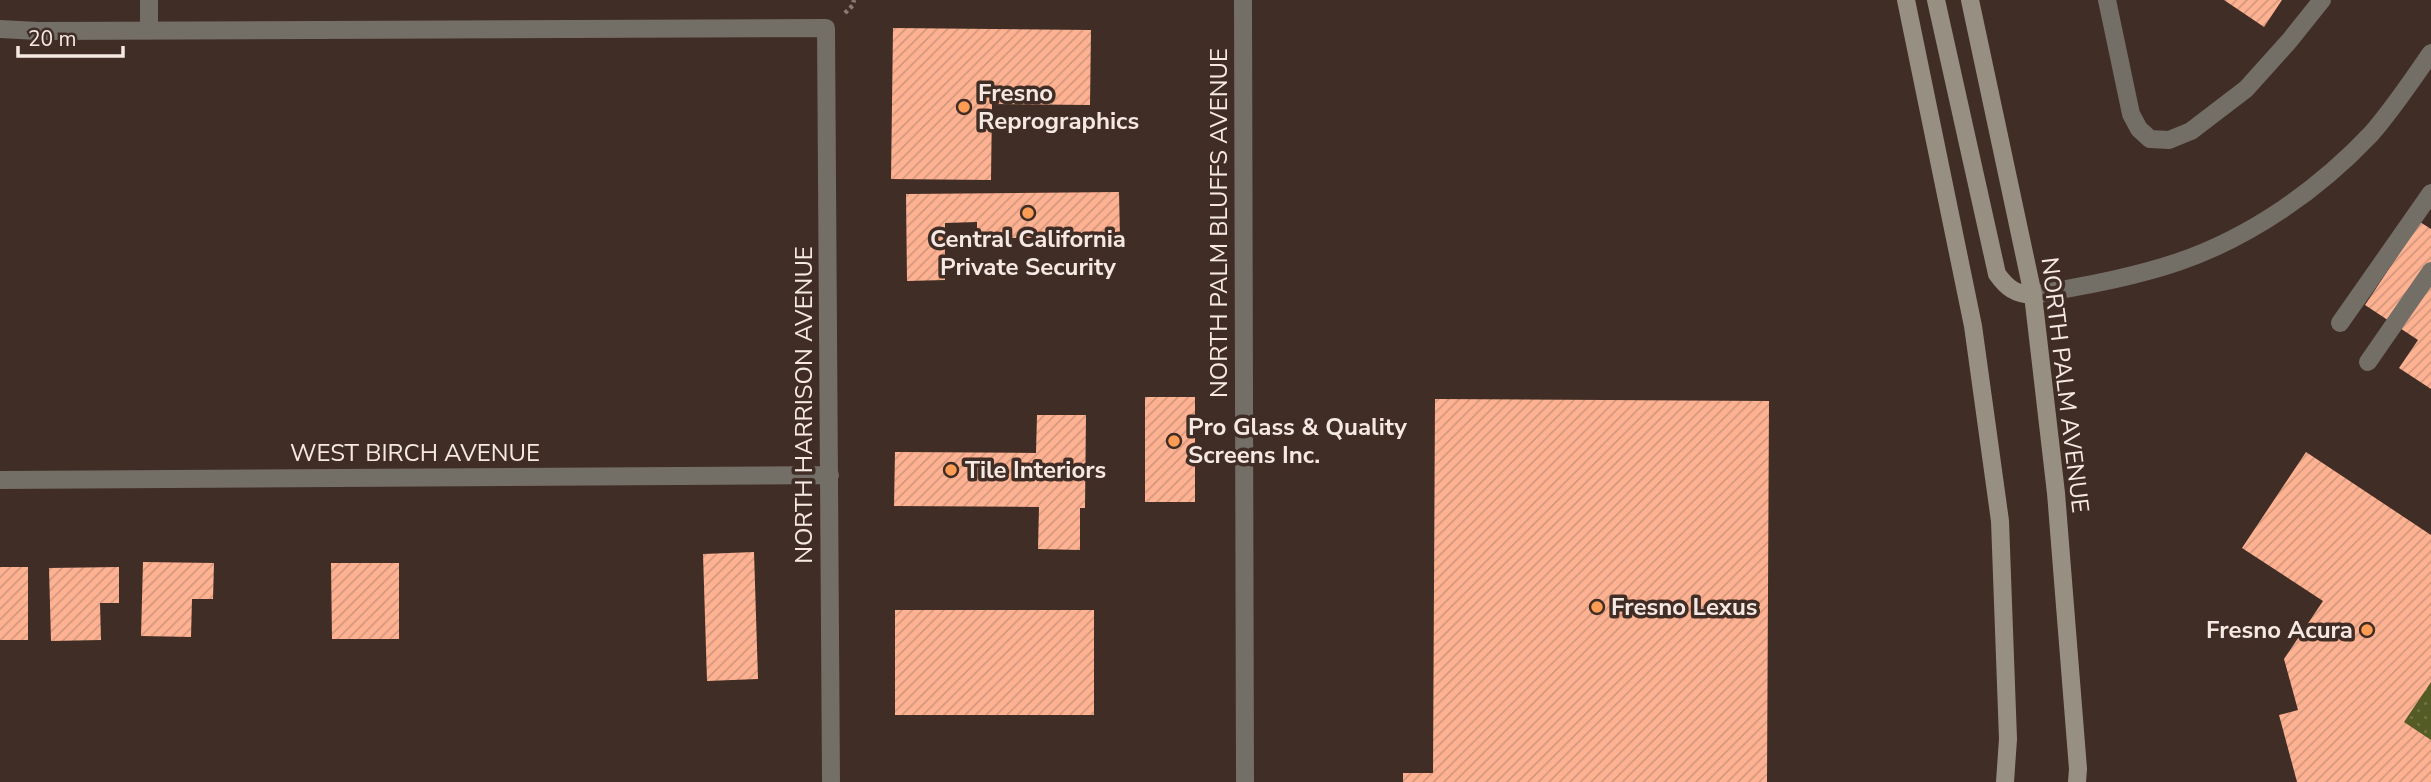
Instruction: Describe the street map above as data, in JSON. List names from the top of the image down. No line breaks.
{"streets":{"main road":["NORTH PALM AVENUE"],"street":["NORTH PALM BLUFFS AVENUE","NORTH HARRISON AVENUE","WEST BIRCH AVENUE"]},"crossings":[["NORTH HARRISON AVENUE","WEST BIRCH AVENUE"]],"places":["Fresno Reprographics","Central California Private Security","Pro Glass & Quality Screens Inc.","Tile Interiors","Fresno Lexus","Fresno Acura"],"scale_bar":"20 m"}
